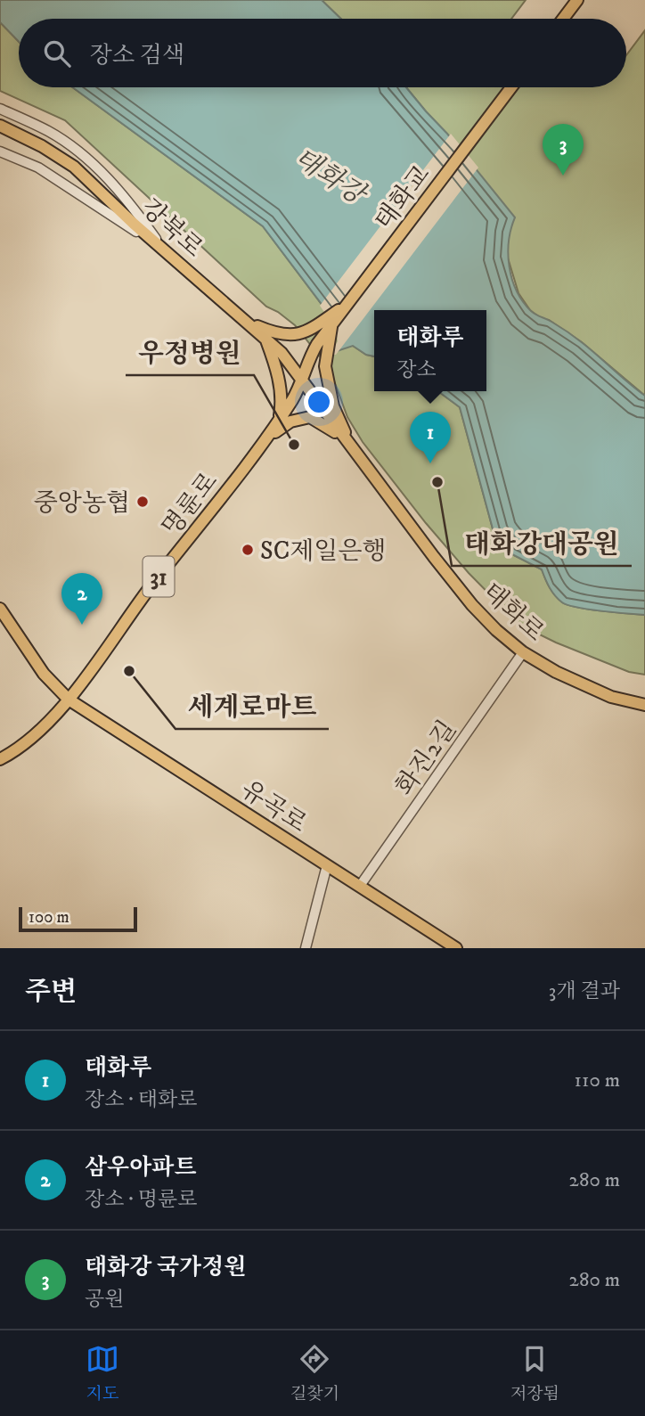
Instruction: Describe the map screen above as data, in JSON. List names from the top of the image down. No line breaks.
{"streets":{"main road":["태화교","강북로","명륜로","31","태화로","유곡로"],"street":["화진2길"]},"crossings":[["태화교","명륜로"],["강북로","명륜로"],["강북로","태화로"],["명륜로","태화로"],["명륜로","유곡로"],["태화로","화진2길"],["화진2길","유곡로"]],"water":["태화강"],"places":["우정병원","태화강대공원","중앙농협","SC제일은행","세계로마트"],"scale_bar":"100 m","page":{"search":"장소 검색","pins":["3","1","2"],"popup":["태화루","장소"],"scale":"100 m","heading":["주변","3개 결과"],"list":[{"mark":"1","name":"태화루","note":"장소 · 태화로","value":"110 m"},{"mark":"2","name":"삼우아파트","note":"장소 · 명륜로","value":"280 m"},{"mark":"3","name":"태화강 국가정원","note":"공원","value":"280 m"}],"nav":["지도","길찾기","저장됨"]}}
